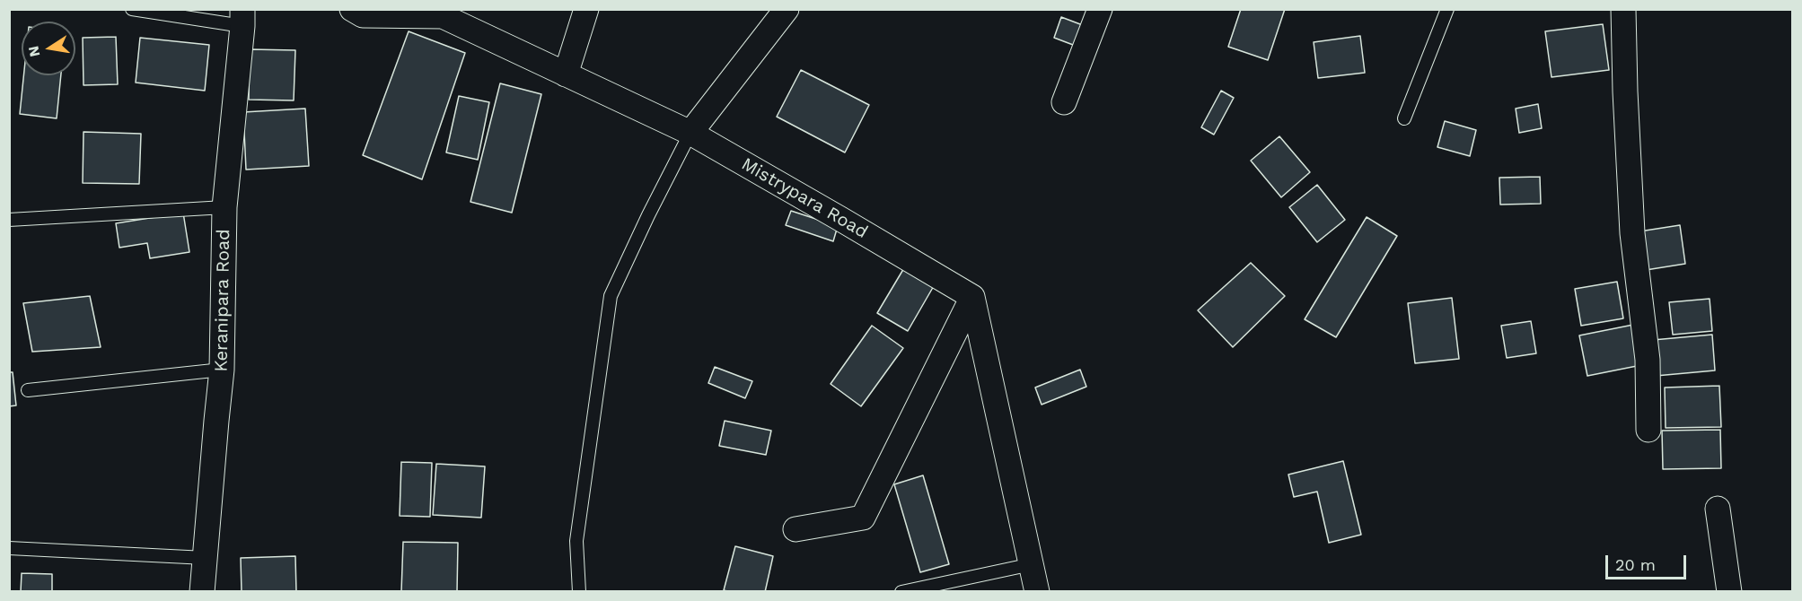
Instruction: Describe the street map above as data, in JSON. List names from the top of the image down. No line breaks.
{"streets":{"street":["Mistrypara Road","Keranipara Road"]},"scale_bar":"20 m","north":"left"}
